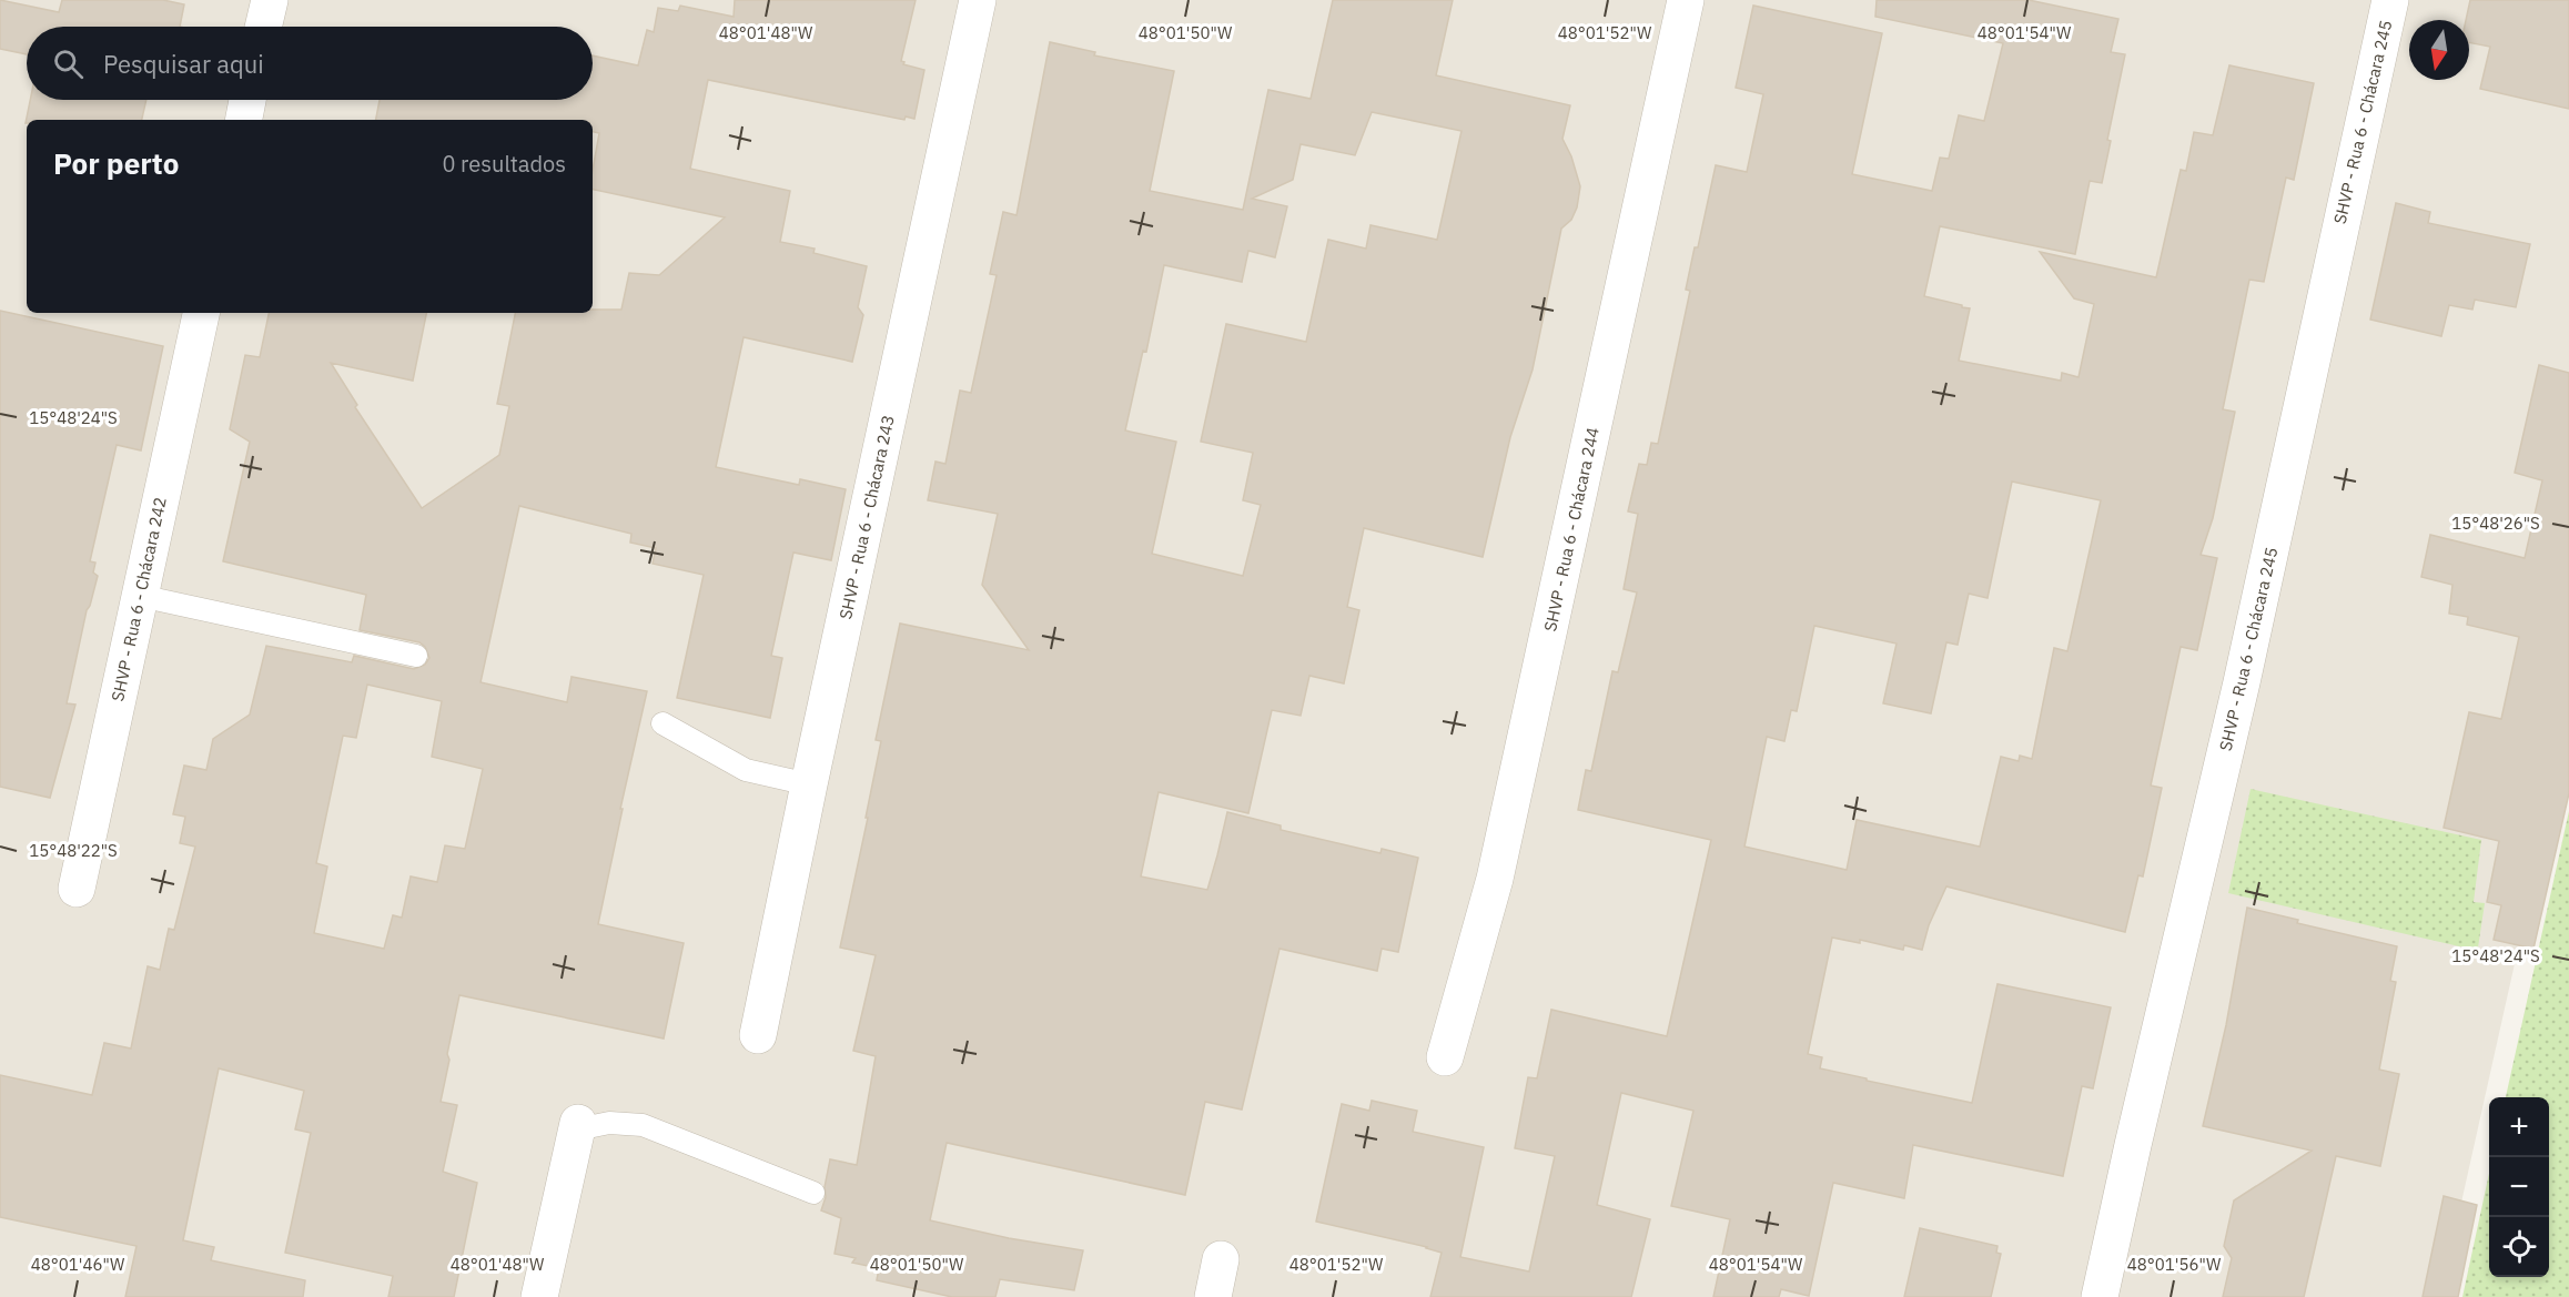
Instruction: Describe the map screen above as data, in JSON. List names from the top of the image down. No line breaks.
{"streets":{"street":["SHVP - Rua 6 - Chácara 245","SHVP - Rua 6 - Chácara 243","SHVP - Rua 6 - Chácara 244","SHVP - Rua 6 - Chácara 242"]},"north":"bottom","page":{"search":"Pesquisar aqui","heading":["Por perto","0 resultados"],"map_buttons":["+","−"]},"coordinates":["48°01'48\"W","48°01'50\"W","48°01'52\"W","48°01'54\"W","15°48'24\"S","15°48'26\"S","15°48'22\"S","48°01'46\"W","48°01'56\"W"]}
